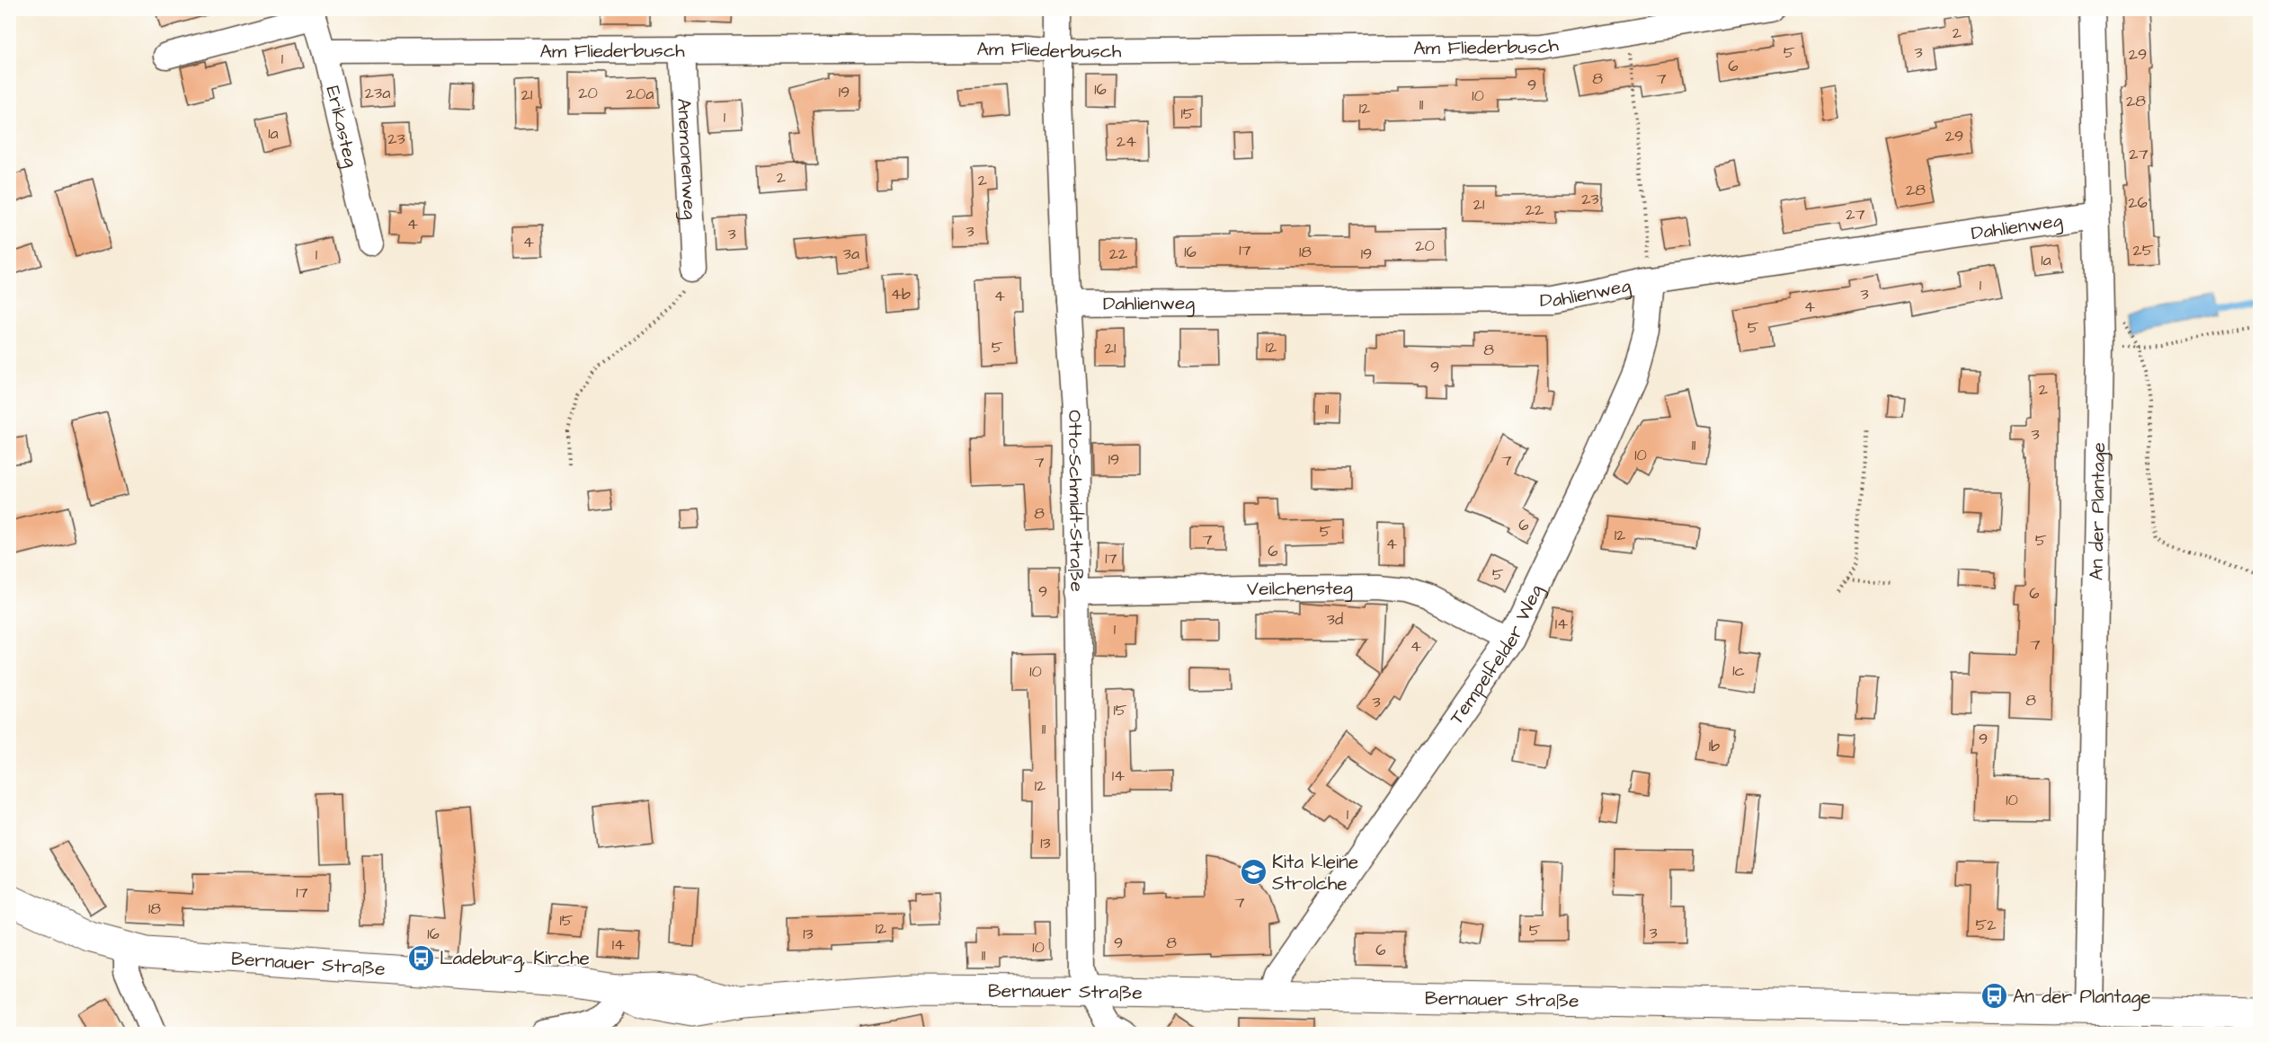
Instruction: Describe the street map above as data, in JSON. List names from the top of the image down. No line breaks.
{"streets":{"main road":["Bernauer Straße"],"street":["Am Fliederbusch","Erikasteg","Anemonenweg","Dahlienweg","Otto-Schmidt-Straße","An der Plantage","Veilchensteg","Tempelfelder Weg"]},"crossings":[["Am Fliederbusch","Erikasteg"],["Am Fliederbusch","Anemonenweg"],["Am Fliederbusch","Otto-Schmidt-Straße"],["Dahlienweg","Otto-Schmidt-Straße"],["Dahlienweg","An der Plantage"],["Dahlienweg","Tempelfelder Weg"],["Otto-Schmidt-Straße","Veilchensteg"],["Otto-Schmidt-Straße","Bernauer Straße"],["An der Plantage","Bernauer Straße"],["Veilchensteg","Tempelfelder Weg"],["Tempelfelder Weg","Bernauer Straße"]],"places":{"school or university":["Kita kleine Strolche"],"bus stop":["Ladeburg, Kirche","An der Plantage"]},"house_numbers":["2","5","3","29","1","6","8","7","9","16","19","23a","20","20a","21","10","28","11","12","15","1","1a","29","23","24","27","2","2","28","23","26","21","22","27","4","3","3","4","20","17","25","16","18","3a","22","19","1","1a","1","4b","3","4","4","5","5","12","21","8","9","2","11","3","11","10","19","7","7","8","6","5","12","7","5","4","6","17","5","9","6","3d","14","1","7","4","1c","10","8","3","15","11","9","1b","14","12","10","1","13","17","7","18","15","52","12","5","3","16","13","9","8","14","10","6","11"]}
